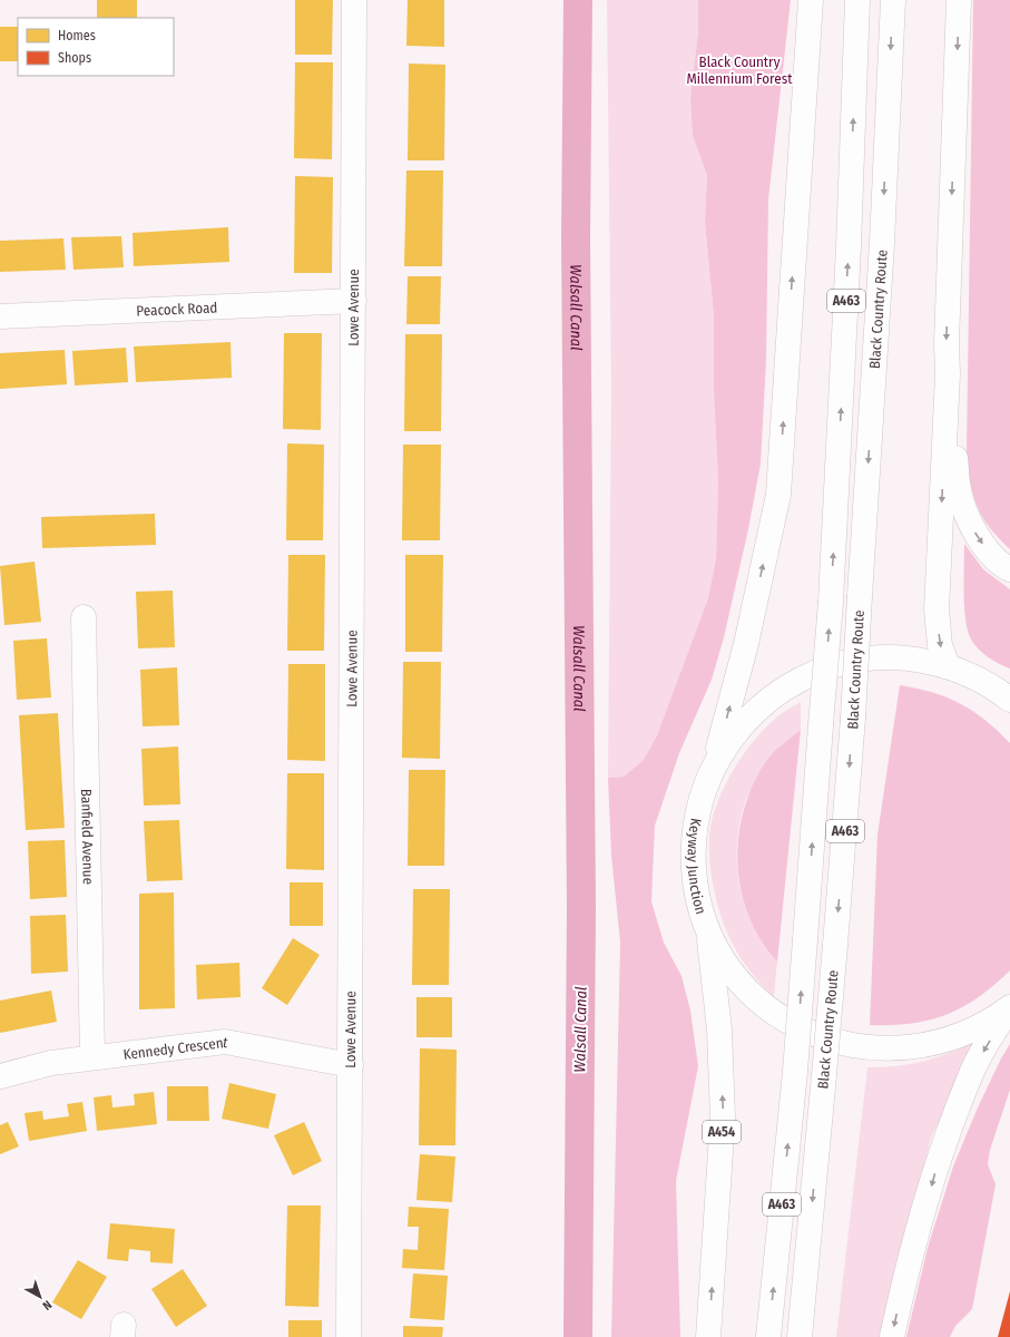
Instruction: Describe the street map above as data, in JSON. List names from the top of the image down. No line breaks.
{"streets":{"main road":["A463","Lowe Avenue","Peacock Road","Black Country Route","Banfield Avenue","Keyway Junction","Kennedy Crescent","A454"]},"crossings":[["Lowe Avenue","Peacock Road"],["Lowe Avenue","Kennedy Crescent"],["Banfield Avenue","Kennedy Crescent"],["Keyway Junction","A454"]],"water":["Walsall Canal"],"parks":["Black Country Millennium Forest"],"legend":["Homes","Shops"],"north":"bottom right"}
